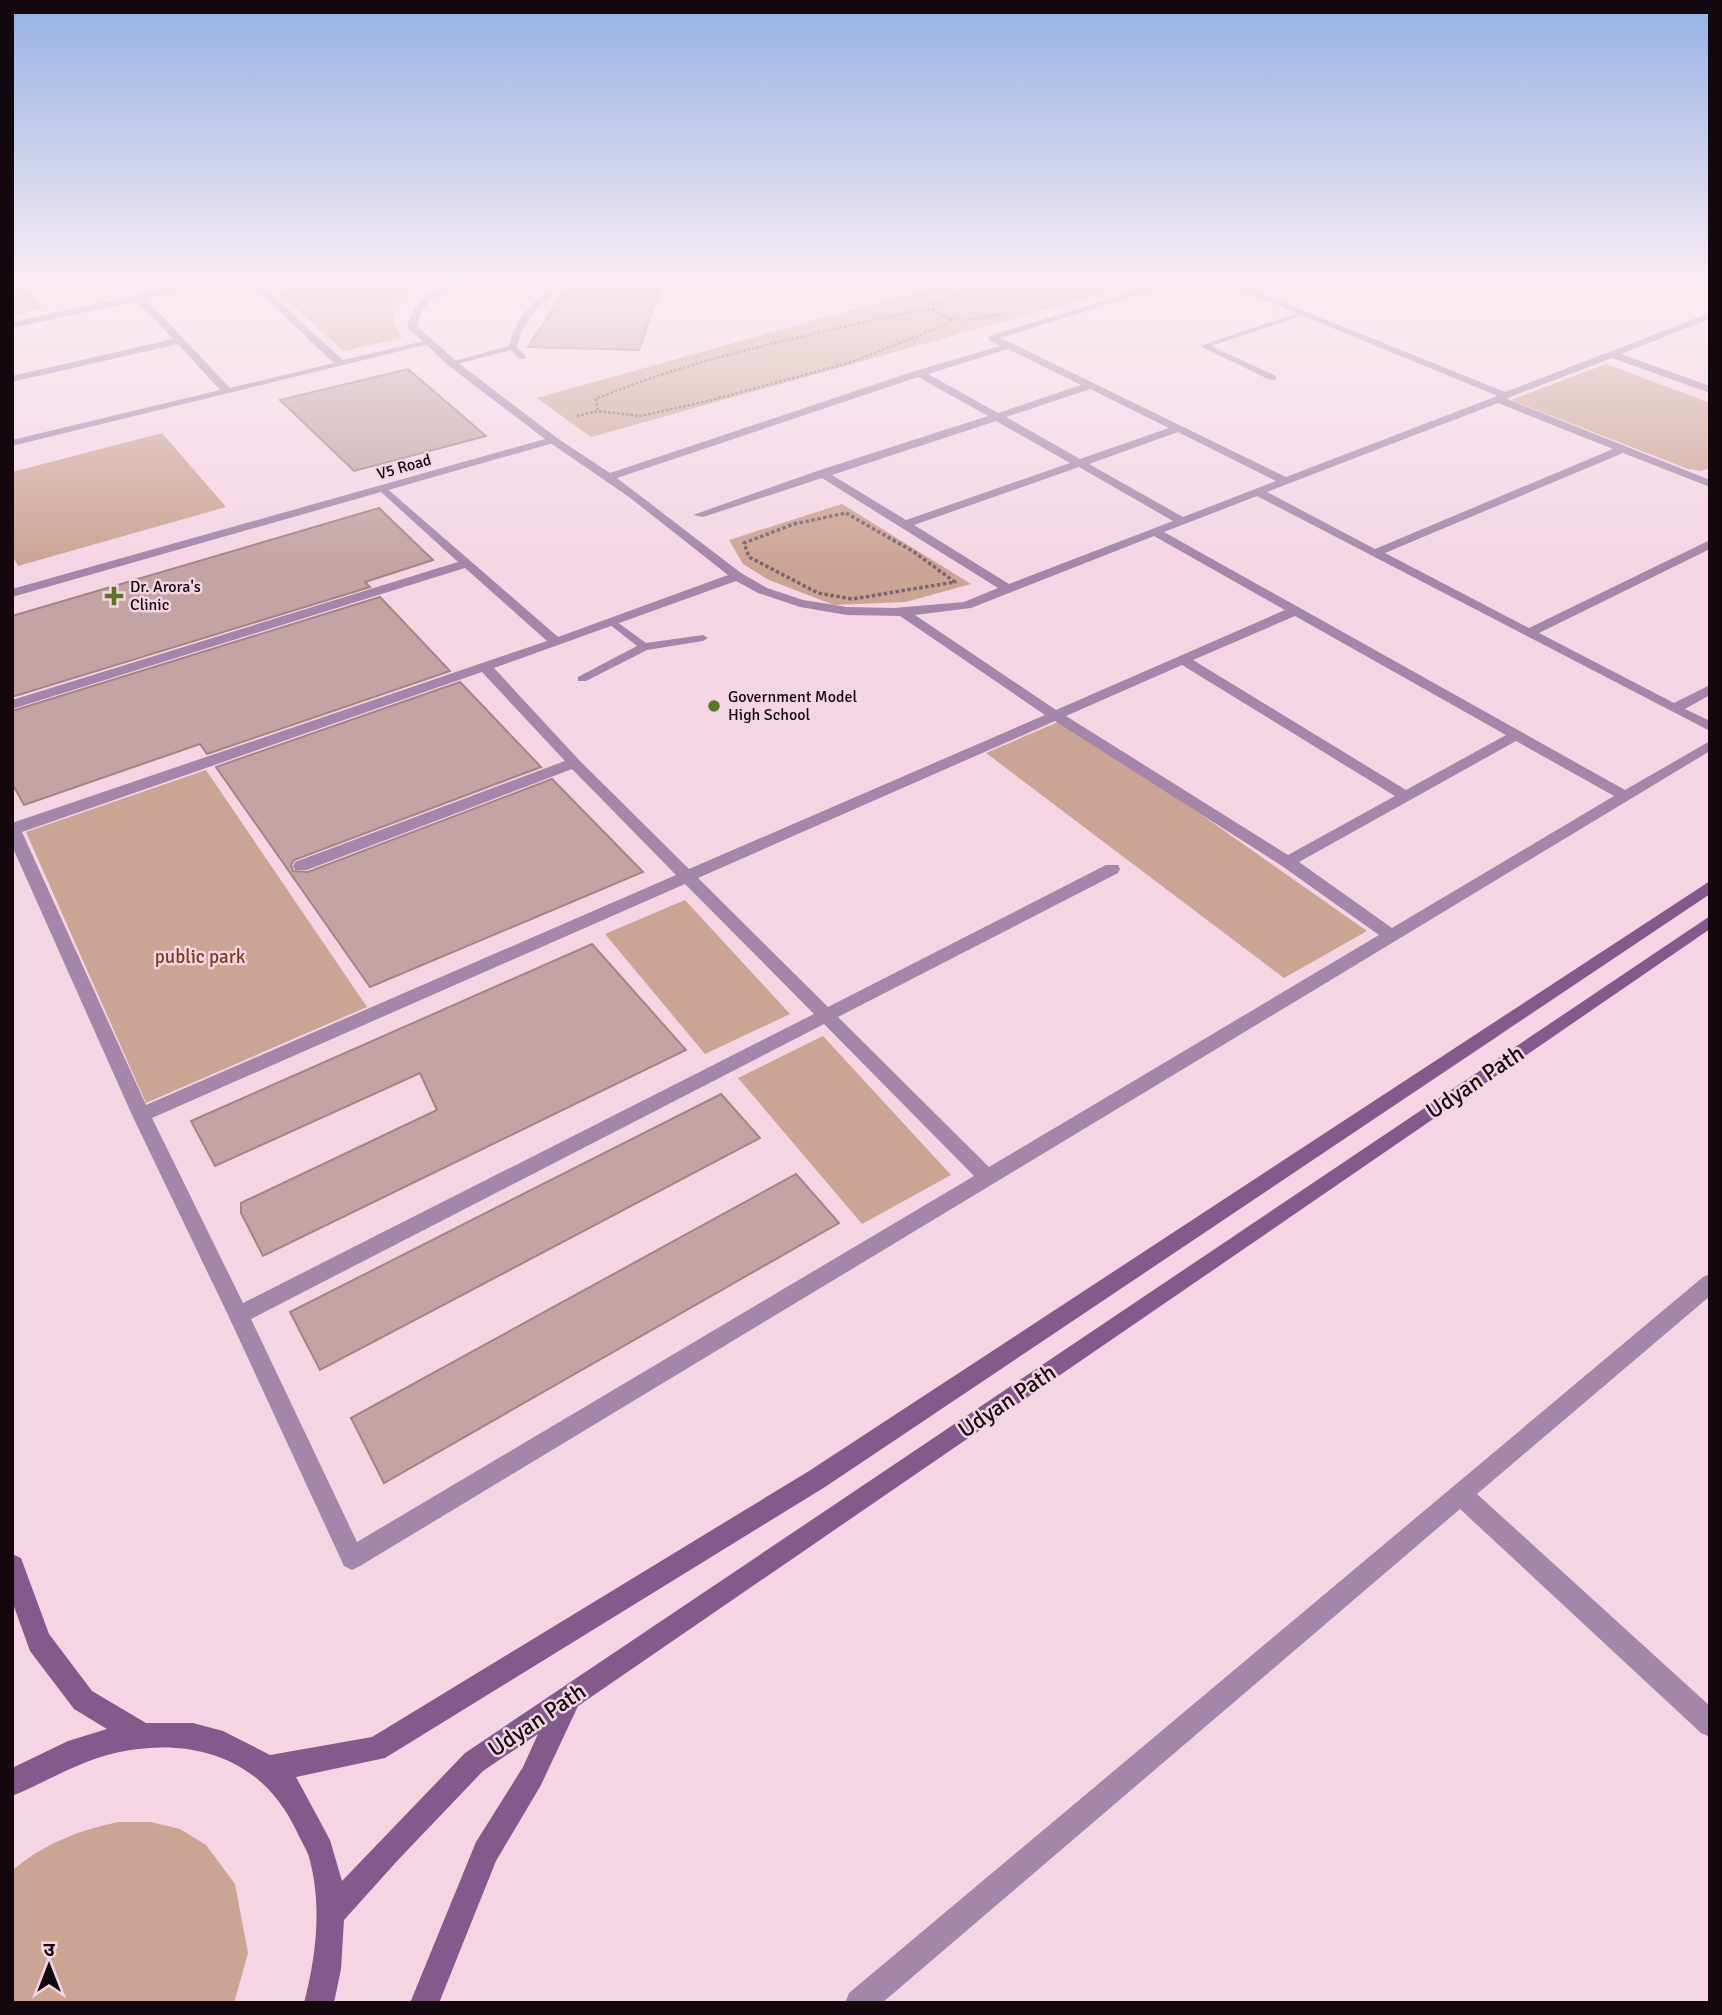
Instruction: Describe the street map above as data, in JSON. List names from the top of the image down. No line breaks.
{"streets":{"main road":["Udyan Path"],"street":["V5 Road"]},"parks":["public park"],"places":{"health":["Dr. Arora's Clinic"],"other":["Government Model High School"]},"north":"top"}
